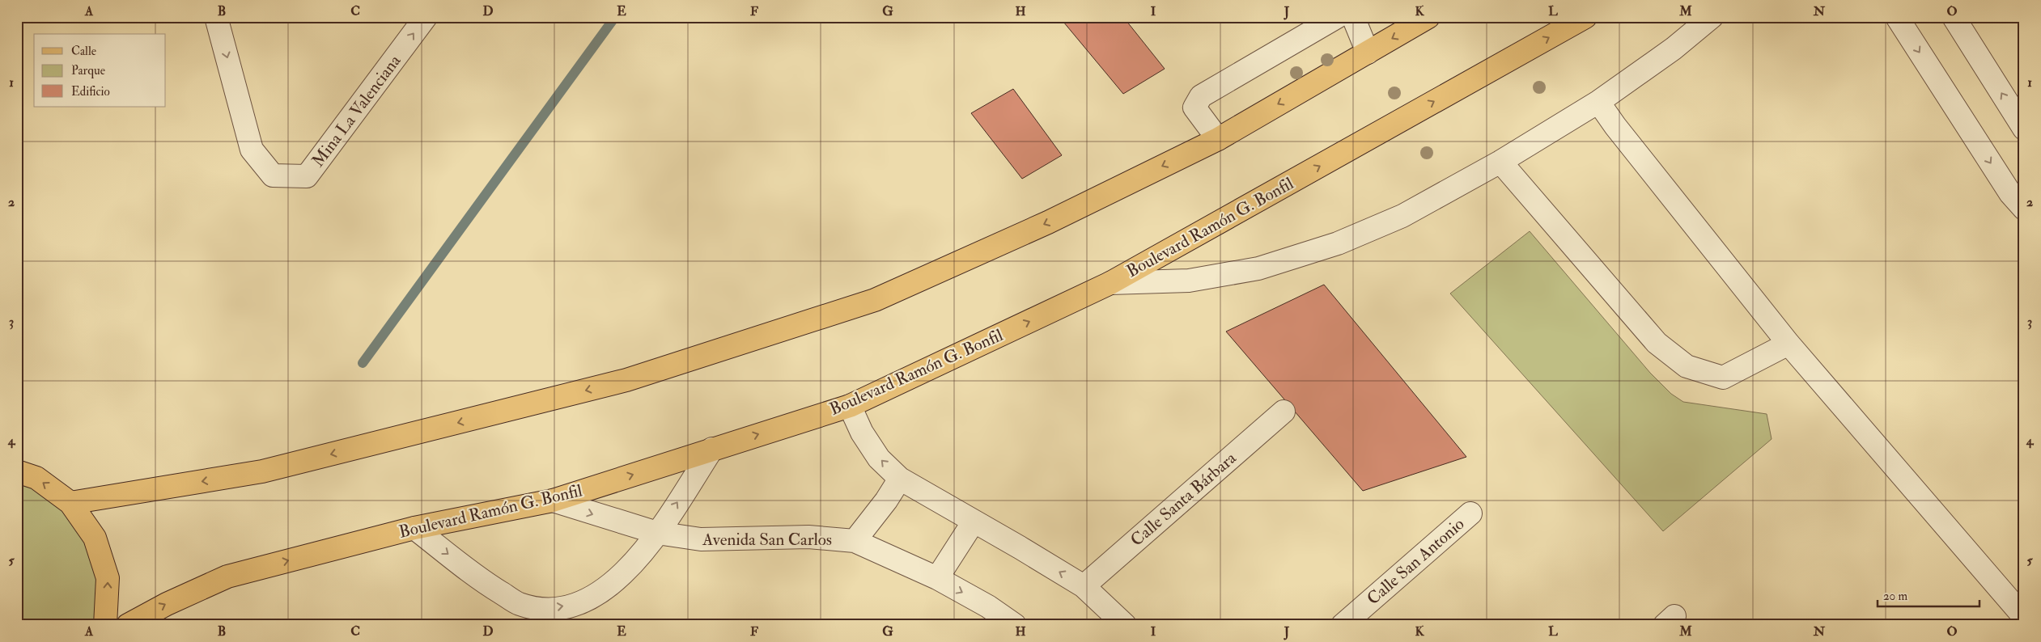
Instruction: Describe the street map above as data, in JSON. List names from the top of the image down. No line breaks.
{"streets":{"main road":["Boulevard Ramón G. Bonfil"],"street":["Mina La Valenciana","Calle Santa Bárbara","Avenida San Carlos","Calle San Antonio"]},"crossings":[["Boulevard Ramón G. Bonfil","Avenida San Carlos"]],"legend":["Calle","Parque","Edificio"],"scale_bar":"20 m","grid":{"columns":["A","B","C","D","E","F","G","H","I","J","K","L","M","N","O"],"rows":["1","2","3","4","5"]}}
